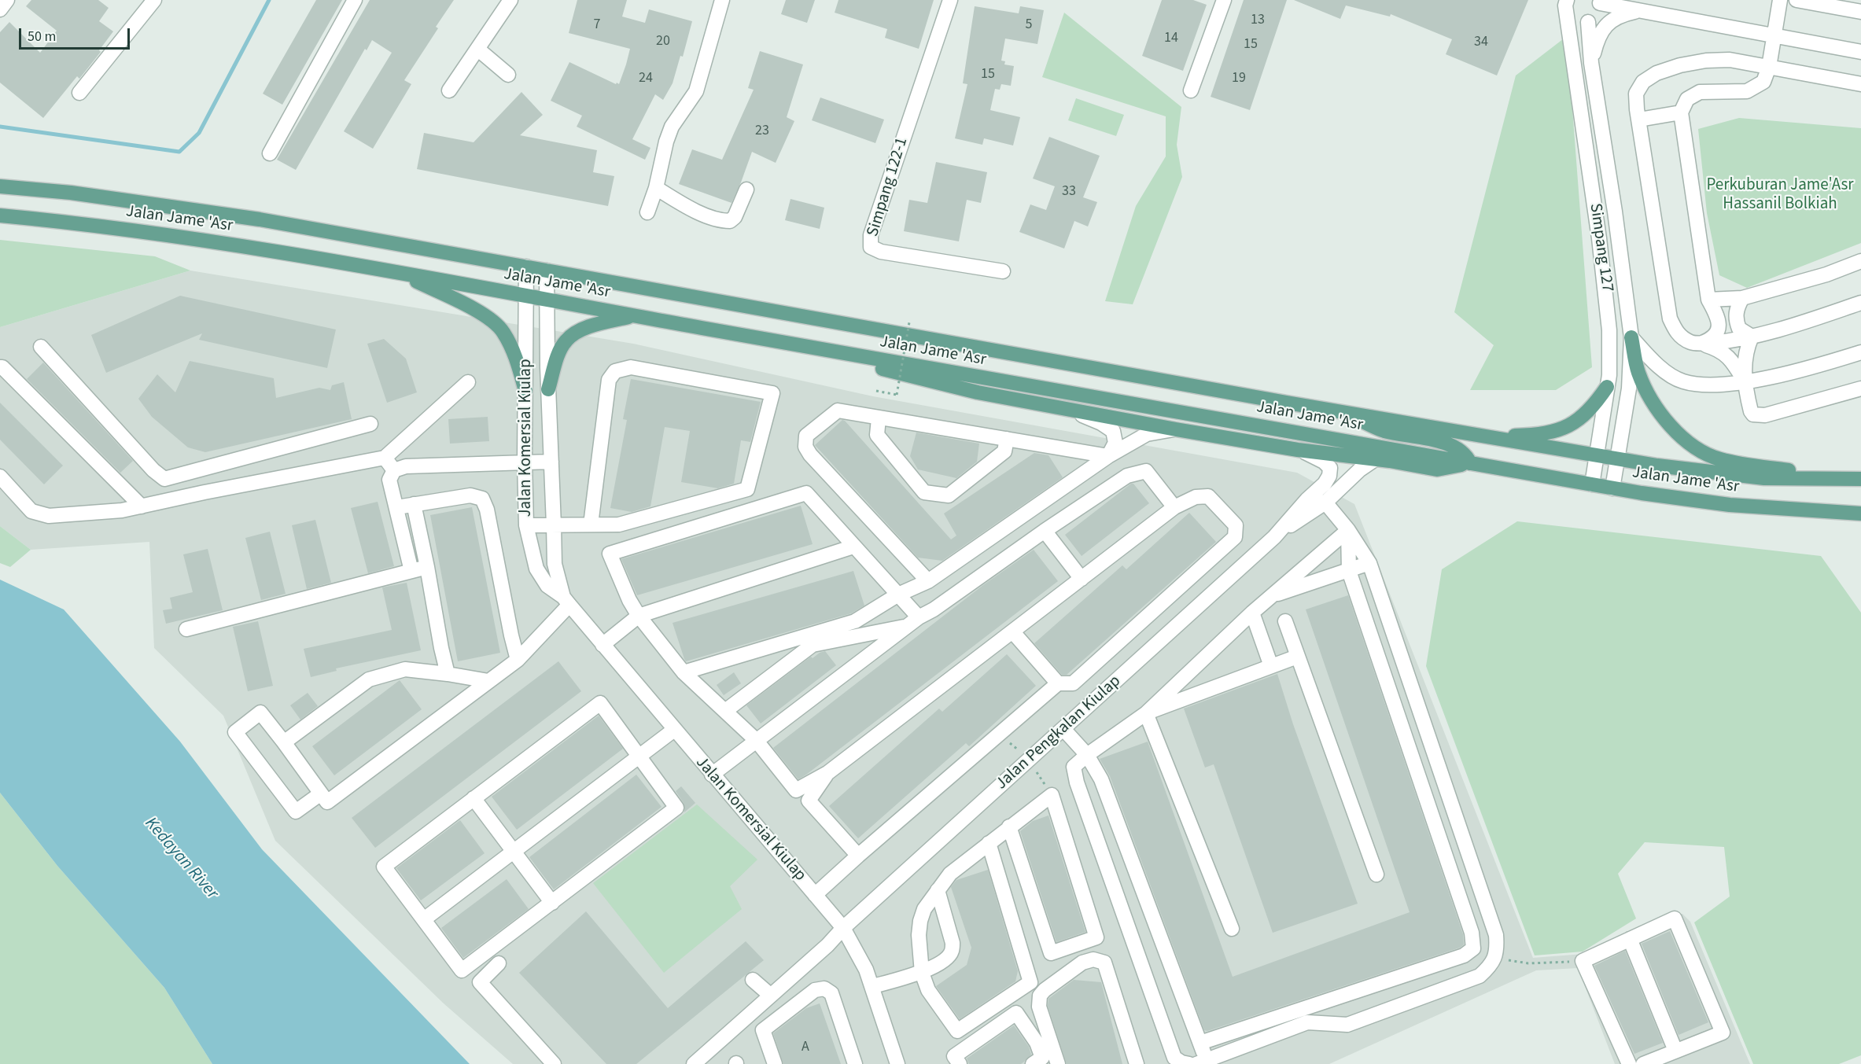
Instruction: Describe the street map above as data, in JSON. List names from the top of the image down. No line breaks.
{"streets":{"main road":["Jalan Jame 'Asr"],"street":["Simpang 122-1","Simpang 127","Jalan Komersial Kiulap","Jalan Pengkalan Kiulap"]},"crossings":[["Jalan Jame 'Asr","Simpang 127"],["Jalan Jame 'Asr","Jalan Komersial Kiulap"],["Jalan Komersial Kiulap","Jalan Pengkalan Kiulap"]],"water":["Kedayan River"],"parks":["Perkuburan Jame'Asr Hassanil Bolkiah"],"house_numbers":["13","7","5","14","20","34","15","15","24","19","23","33","A"],"scale_bar":"50 m"}
